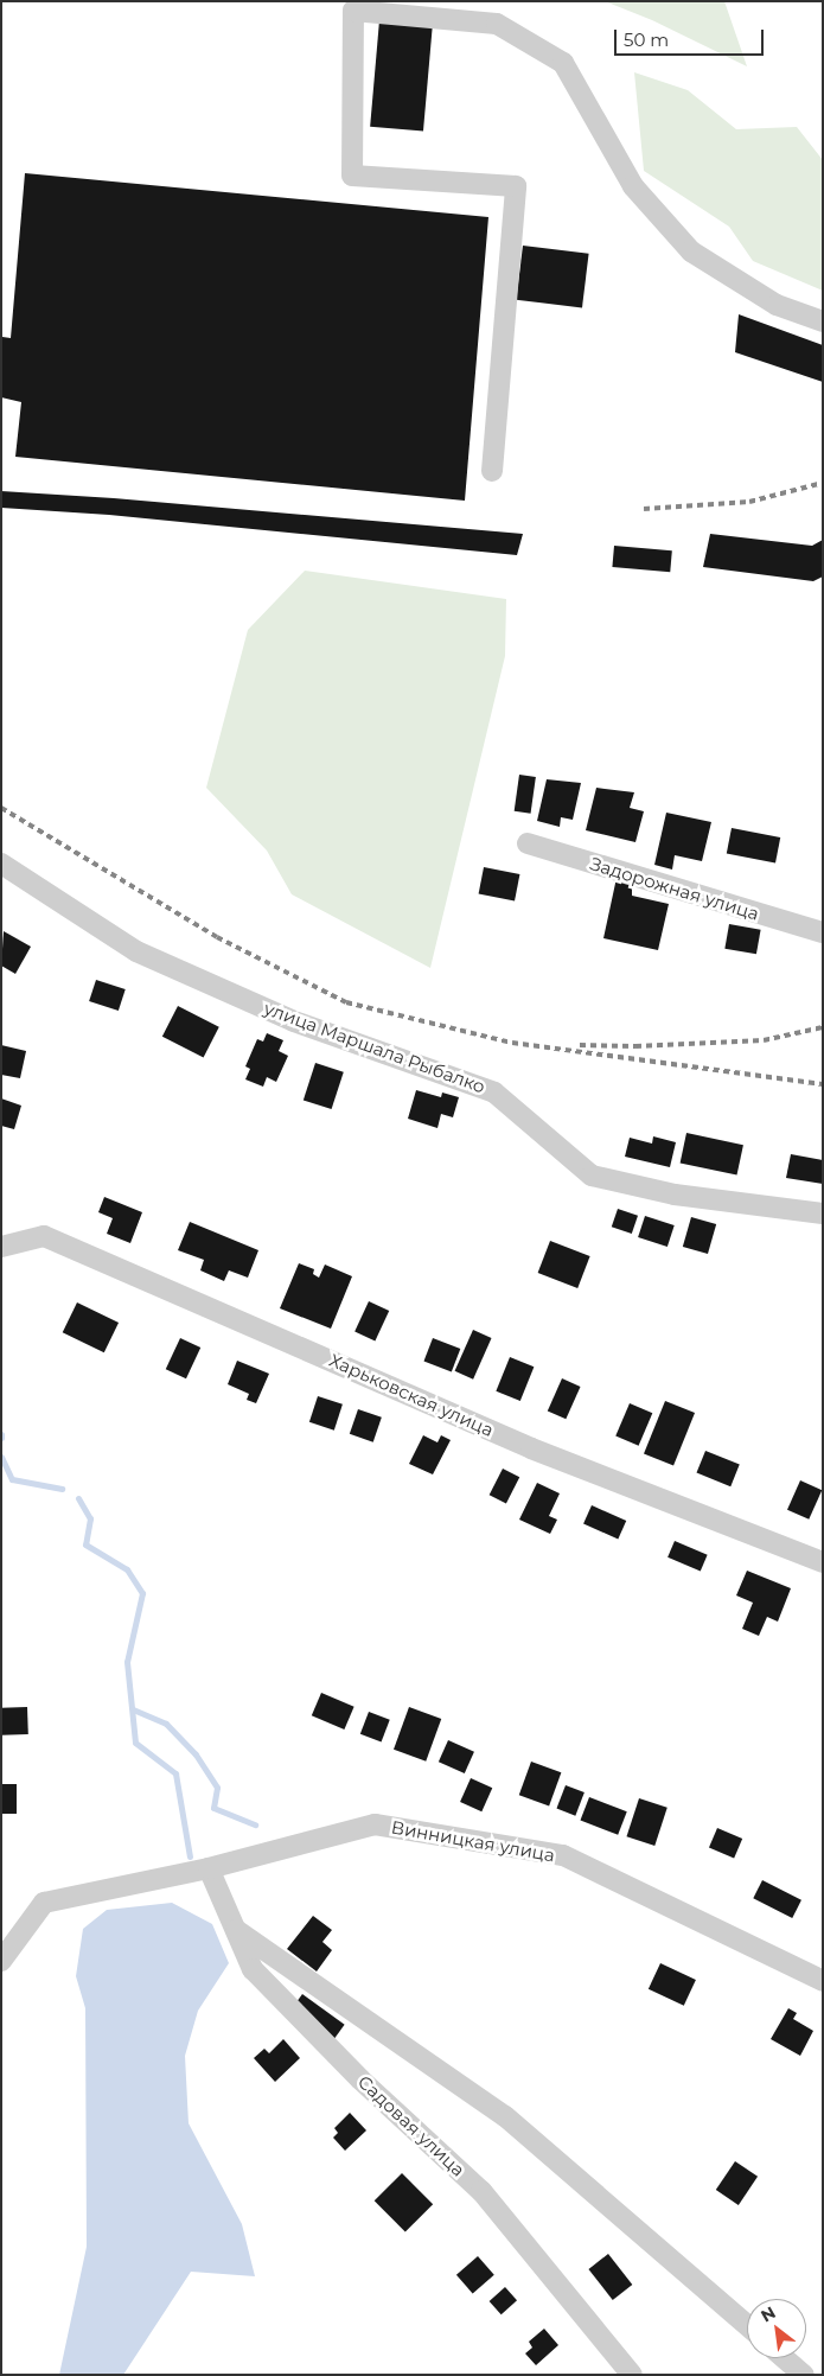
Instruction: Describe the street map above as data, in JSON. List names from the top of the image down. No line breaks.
{"streets":{"street":["Задорожная улица","улица Маршала Рыбалко","Харьковская улица","Винницкая улица","Садовая улица"]},"crossings":[["Винницкая улица","Садовая улица"]],"scale_bar":"50 m","north":"top left"}
